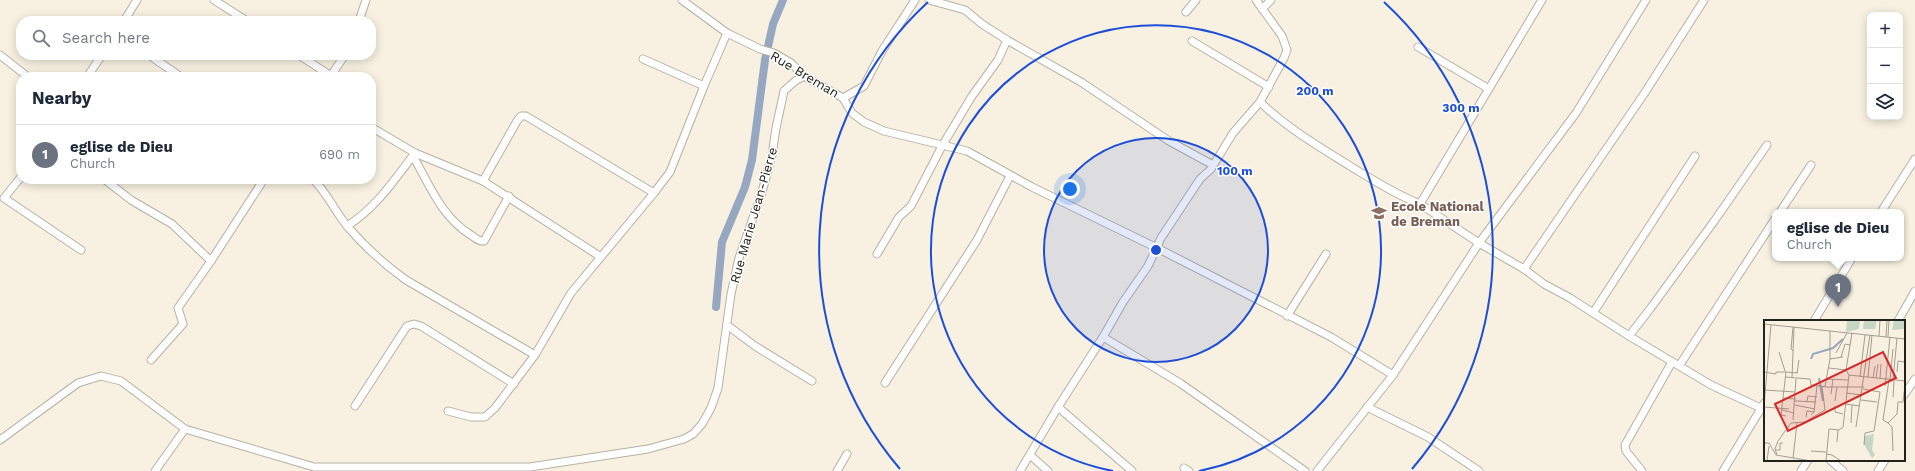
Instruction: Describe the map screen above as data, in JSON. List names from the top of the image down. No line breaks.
{"streets":{"street":["Rue Breman","Rue Marie Jean-Pierre"]},"crossings":[["Rue Breman","Rue Marie Jean-Pierre"]],"places":{"school or university":["Ecole National de Breman"]},"page":{"map_buttons":["+","−"],"search":"Search here","heading":"Nearby","list":[{"mark":"1","name":"eglise de Dieu","note":"Church","value":"690 m"}],"popup":["eglise de Dieu","Church"],"pins":"1"},"rings":["200 m","300 m","100 m"]}
